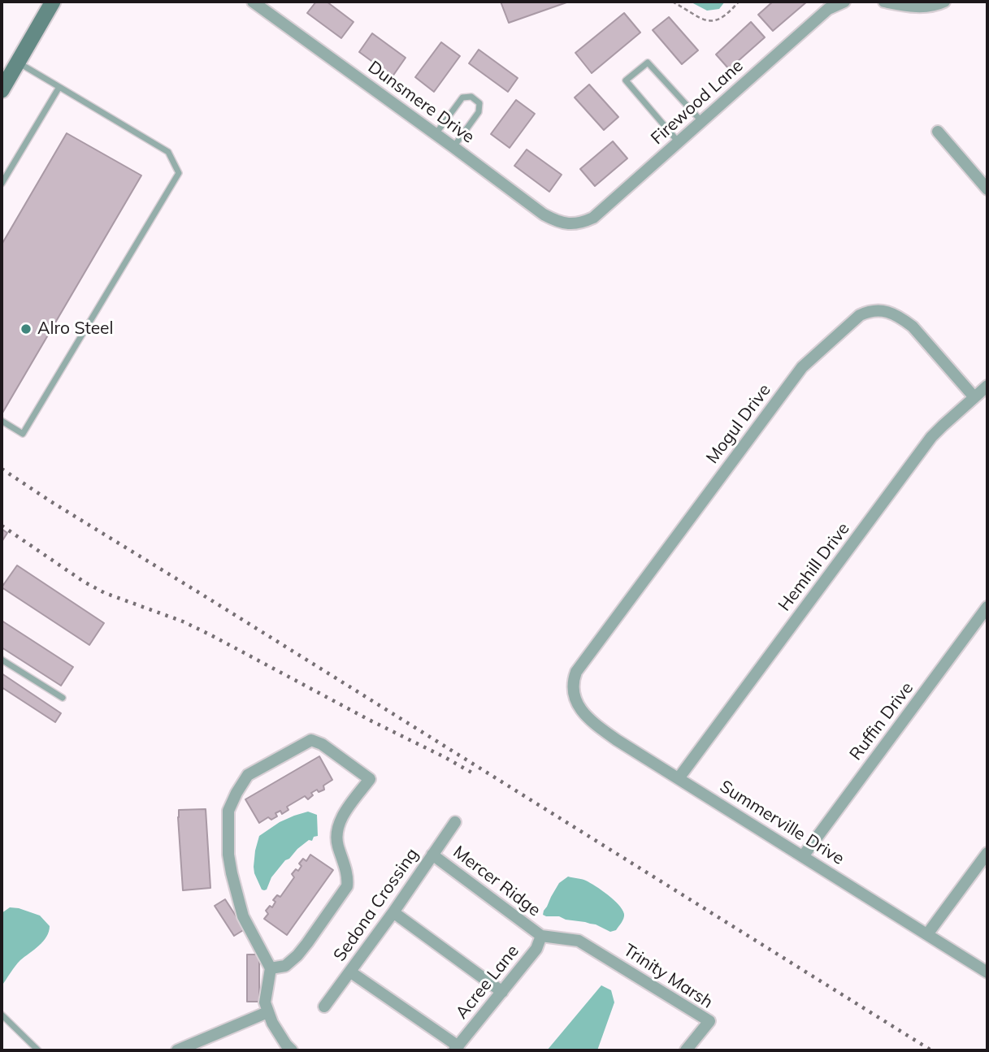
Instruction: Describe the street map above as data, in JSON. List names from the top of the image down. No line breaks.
{"streets":{"street":["Dunsmere Drive","Firewood Lane","Mogul Drive","Hemhill Drive","Ruffin Drive","Summerville Drive","Mercer Ridge","Sedona Crossing","Trinity Marsh","Acree Lane"]},"crossings":[["Dunsmere Drive","Firewood Lane"],["Mogul Drive","Hemhill Drive"],["Mogul Drive","Summerville Drive"],["Hemhill Drive","Summerville Drive"],["Ruffin Drive","Summerville Drive"],["Mercer Ridge","Sedona Crossing"],["Mercer Ridge","Acree Lane"],["Trinity Marsh","Acree Lane"]],"places":["Alro Steel"]}
